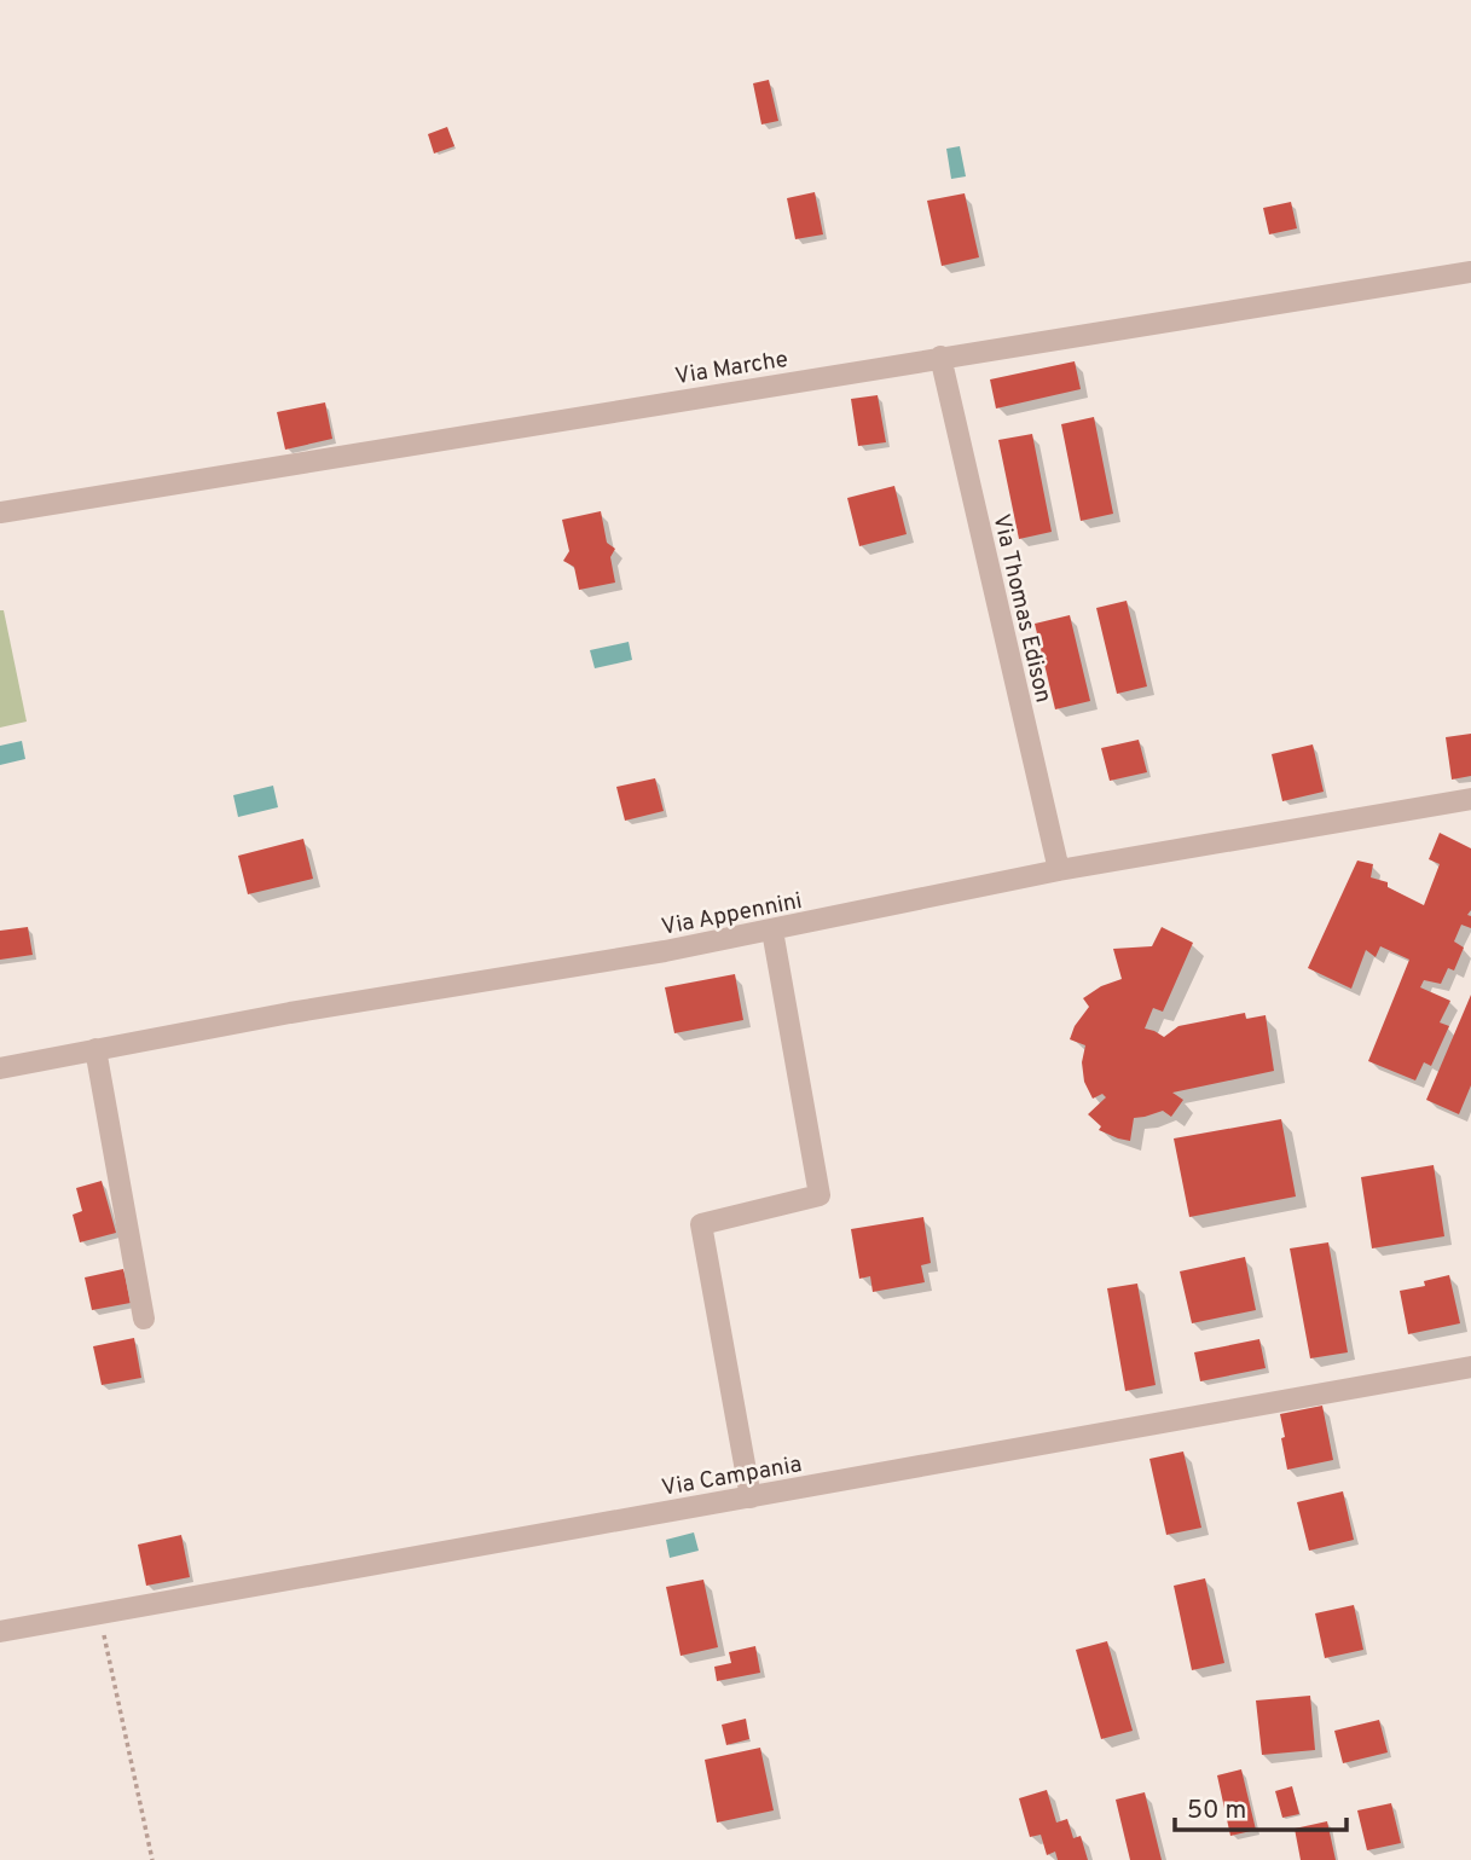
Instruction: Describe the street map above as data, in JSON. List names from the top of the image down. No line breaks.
{"streets":{"street":["Via Marche","Via Thomas Edison","Via Appennini","Via Campania"]},"crossings":[["Via Marche","Via Thomas Edison"],["Via Thomas Edison","Via Appennini"]],"scale_bar":"50 m"}
